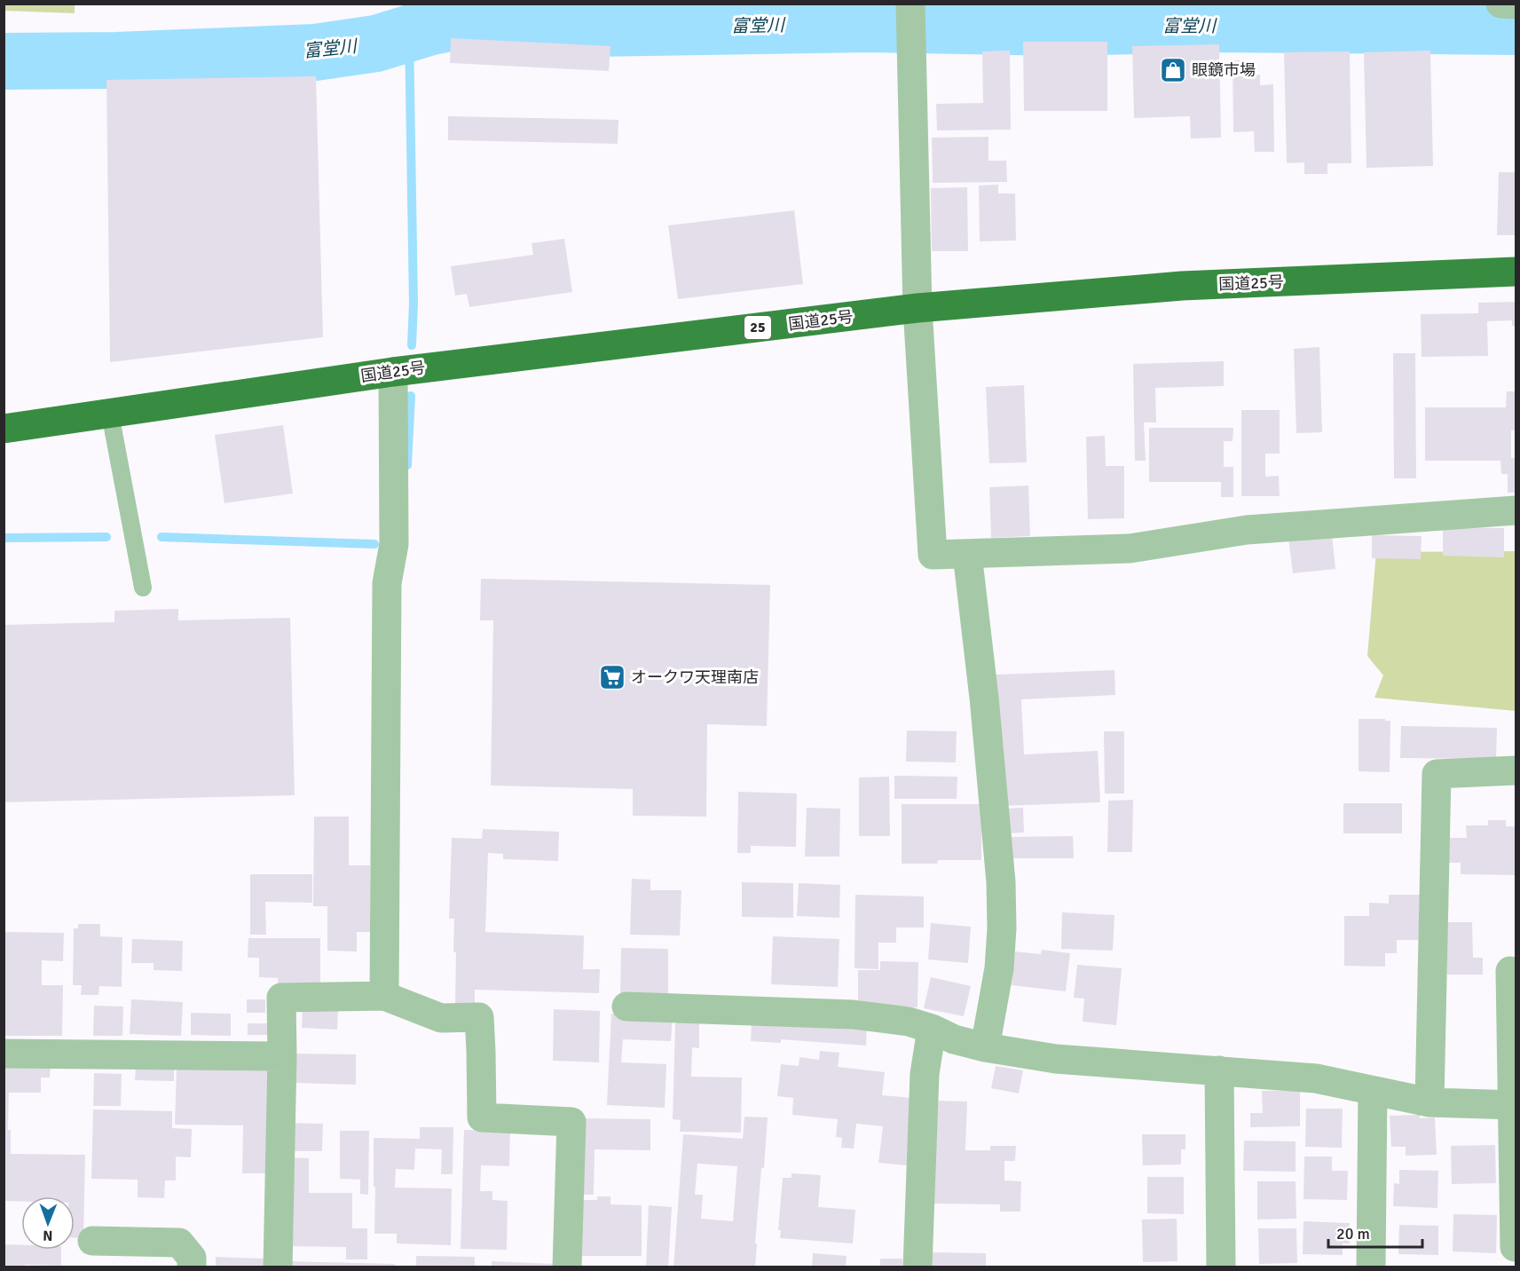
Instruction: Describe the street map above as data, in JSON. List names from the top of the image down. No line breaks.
{"streets":{"highway":["国道25号","25"]},"water":["富堂川"],"places":{"shop":["眼鏡市場"],"supermarket":["オークワ天理南店"]},"scale_bar":"20 m","north":"bottom"}
